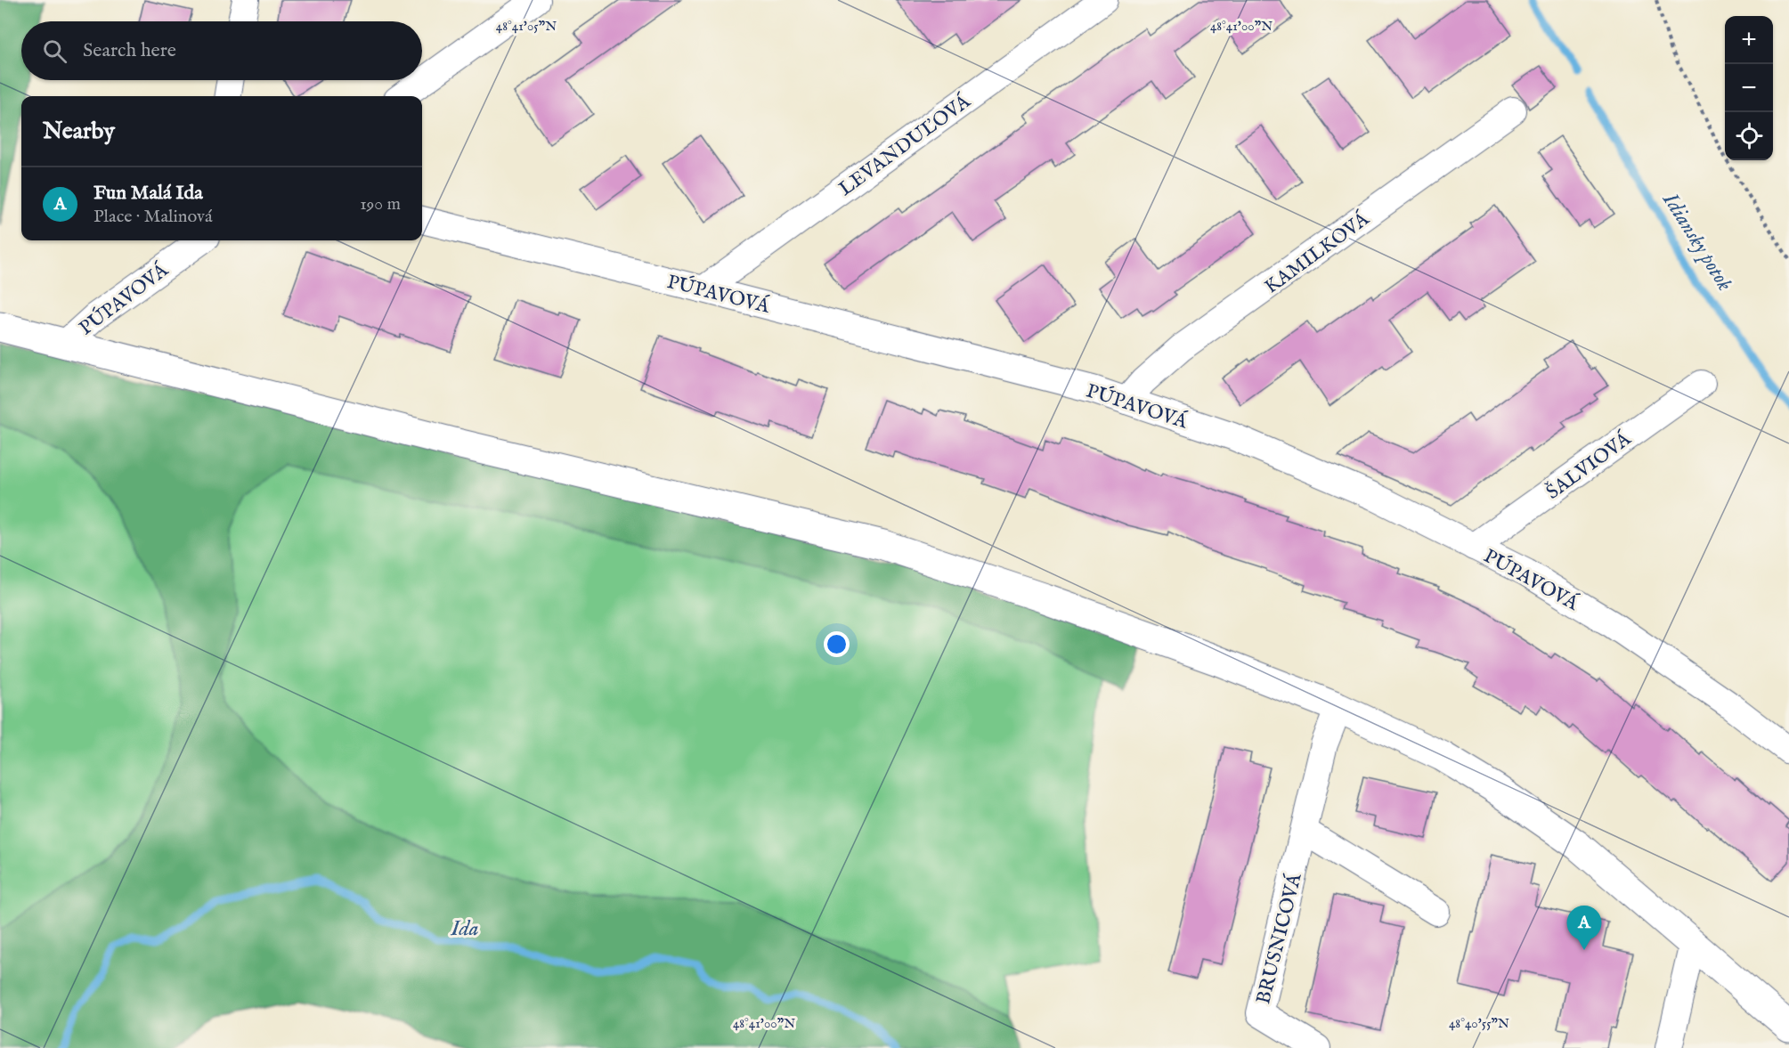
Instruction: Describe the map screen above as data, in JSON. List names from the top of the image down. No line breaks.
{"streets":{"street":["LEVANDUĽOVÁ","KAMILKOVÁ","PÚPAVOVÁ","ŠALVIOVÁ","BRUSNICOVÁ"]},"crossings":[["LEVANDUĽOVÁ","PÚPAVOVÁ"],["KAMILKOVÁ","PÚPAVOVÁ"],["PÚPAVOVÁ","ŠALVIOVÁ"]],"water":["Idiansky potok","Ida"],"page":{"map_buttons":["+","−"],"search":"Search here","heading":"Nearby","list":[{"mark":"A","name":"Fun Malá Ida","note":"Place · Malinová","value":"190 m"}],"pins":"A"},"coordinates":["48°41'05\"N","48°41'00\"N","48°40'55\"N"]}
